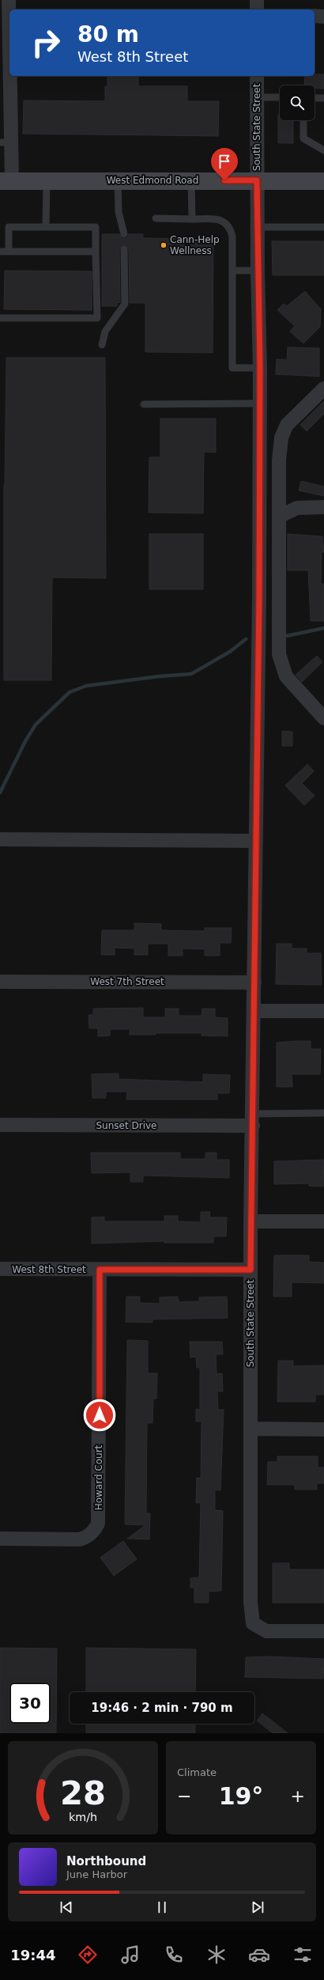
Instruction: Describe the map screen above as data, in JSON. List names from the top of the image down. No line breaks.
{"streets":{"main road":["West Edmond Road"],"street":["South State Street","West 7th Street","Sunset Drive","West 8th Street","Howard Court"]},"crossings":[["South State Street","West Edmond Road"],["South State Street","West 7th Street"],["South State Street","Sunset Drive"],["South State Street","West 8th Street"],["West 8th Street","Howard Court"]],"places":["Cann-Help Wellness"],"page":{"turn":["80 m","West 8th Street"],"limit":"30","trip":"19:46 · 2 min · 790 m","tile":"Climate","heat":["−","19°","+"],"song":["Northbound","June Harbor"],"tabs":"19:44","gauge":["28","km/h"]}}
